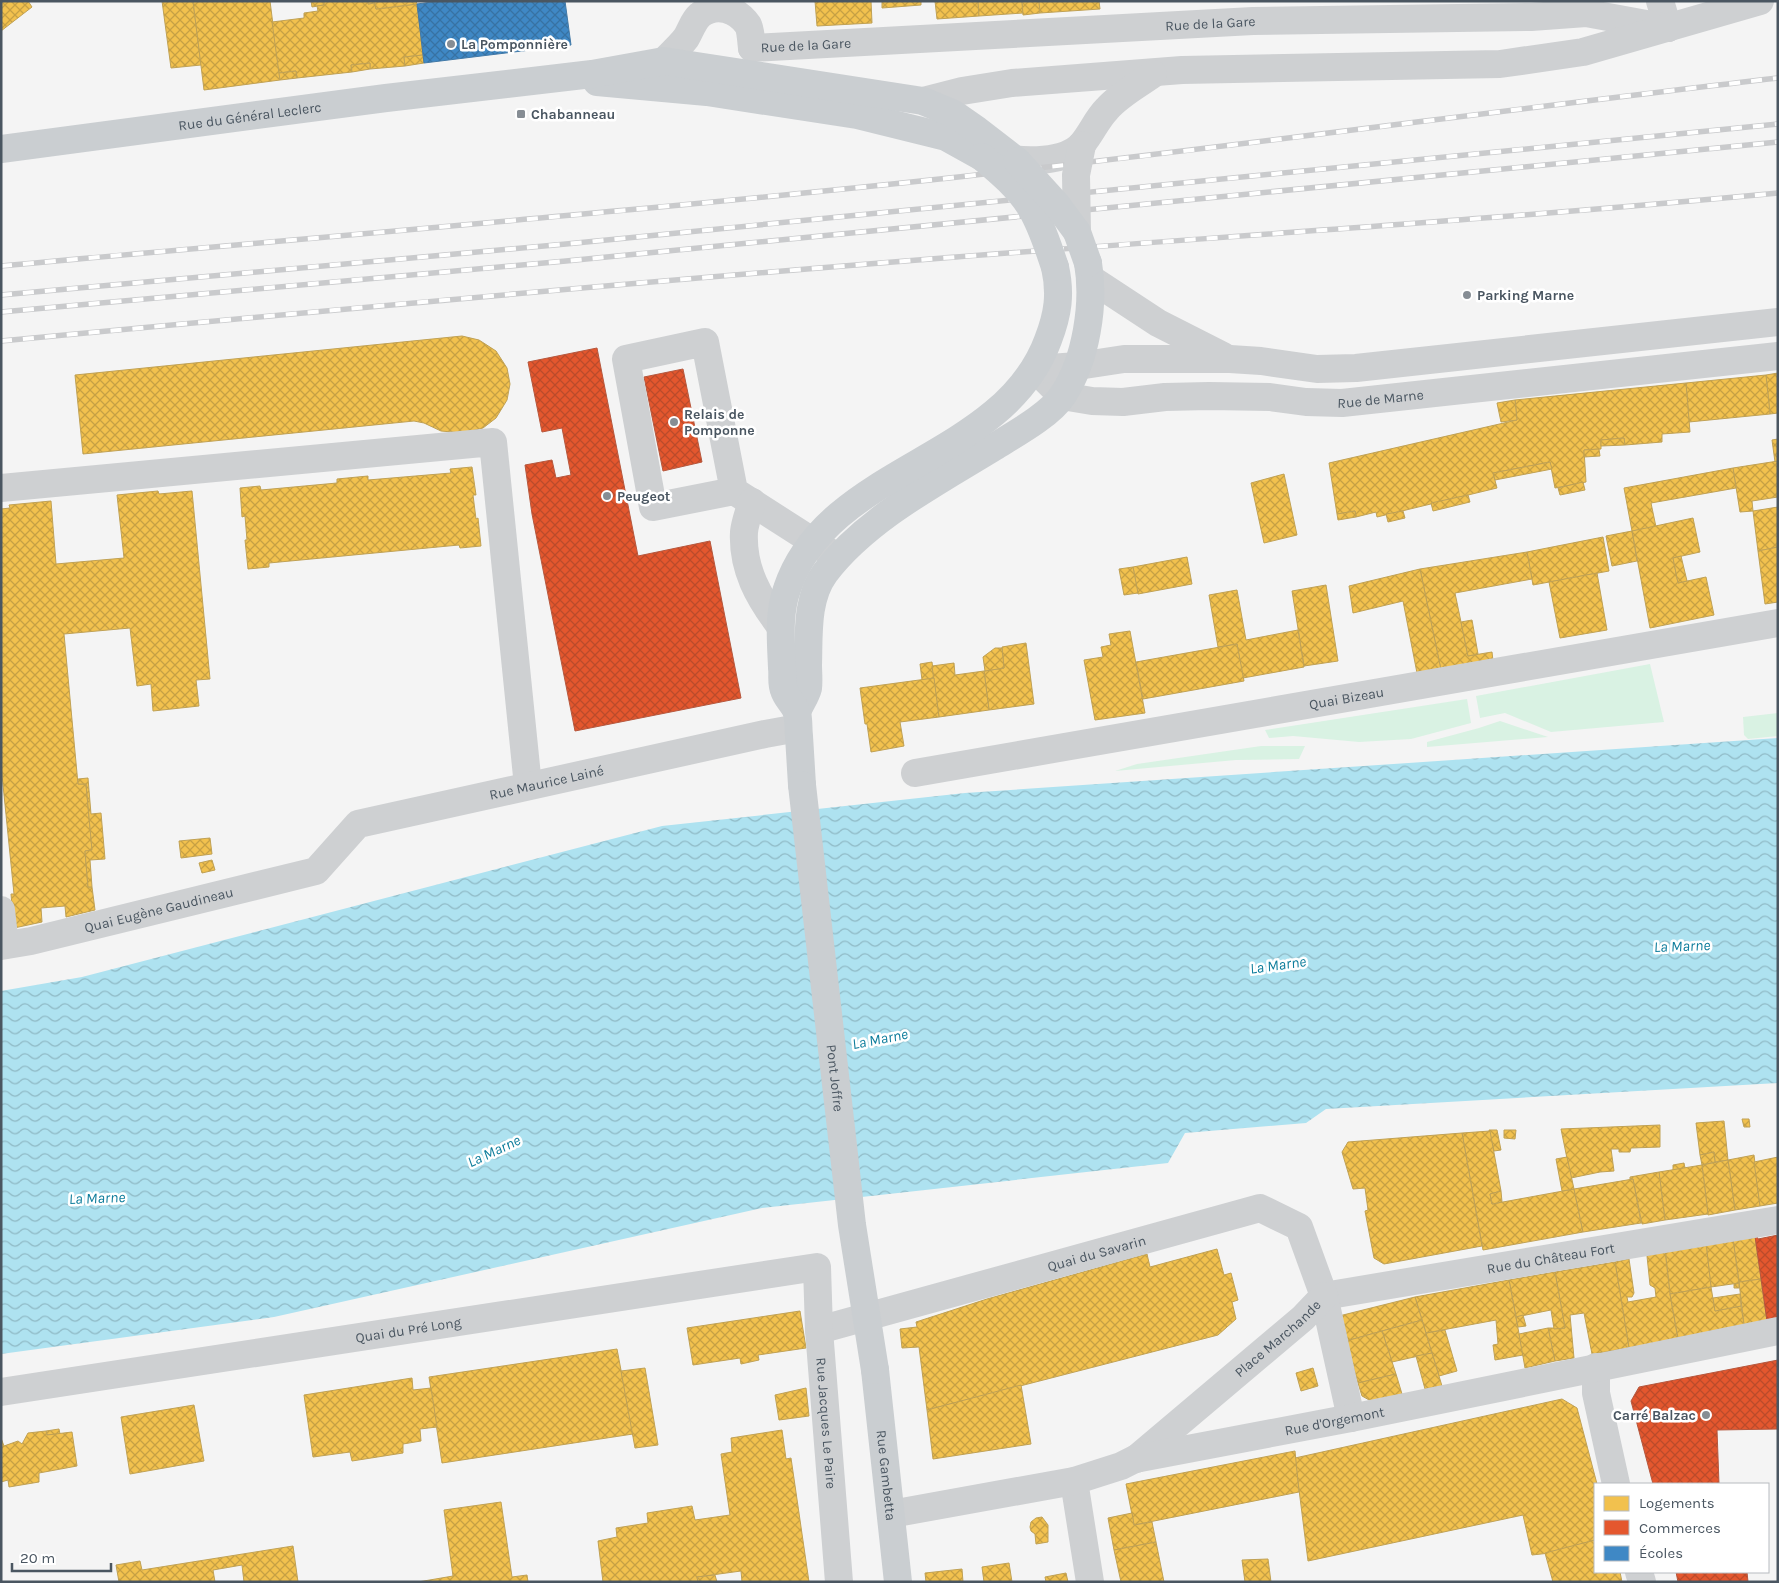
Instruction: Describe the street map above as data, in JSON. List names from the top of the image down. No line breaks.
{"streets":{"main road":["Rue du Général Leclerc","Pont Joffre","Rue Gambetta"],"street":["Rue de la Gare","Rue de Marne","Quai Bizeau","Rue Maurice Lainé","Quai Eugène Gaudineau","Quai du Savarin","Rue du Château Fort","Quai du Pré Long","Place Marchande","Rue d'Orgemont","Rue Jacques Le Paire"]},"crossings":[["Rue Maurice Lainé","Quai Eugène Gaudineau"],["Rue Maurice Lainé","Pont Joffre"],["Pont Joffre","Rue Gambetta"],["Quai du Savarin","Rue du Château Fort"],["Quai du Savarin","Place Marchande"],["Quai du Savarin","Rue Jacques Le Paire"],["Rue du Château Fort","Place Marchande"],["Quai du Pré Long","Rue Jacques Le Paire"],["Place Marchande","Rue d'Orgemont"],["Rue d'Orgemont","Rue Gambetta"]],"water":["La Marne"],"places":{"other":["La Pomponnière","Parking Marne","Relais de Pomponne","Peugeot","Carré Balzac"],"transit":["Chabanneau"]},"legend":["Logements","Commerces","Écoles"],"scale_bar":"20 m"}
